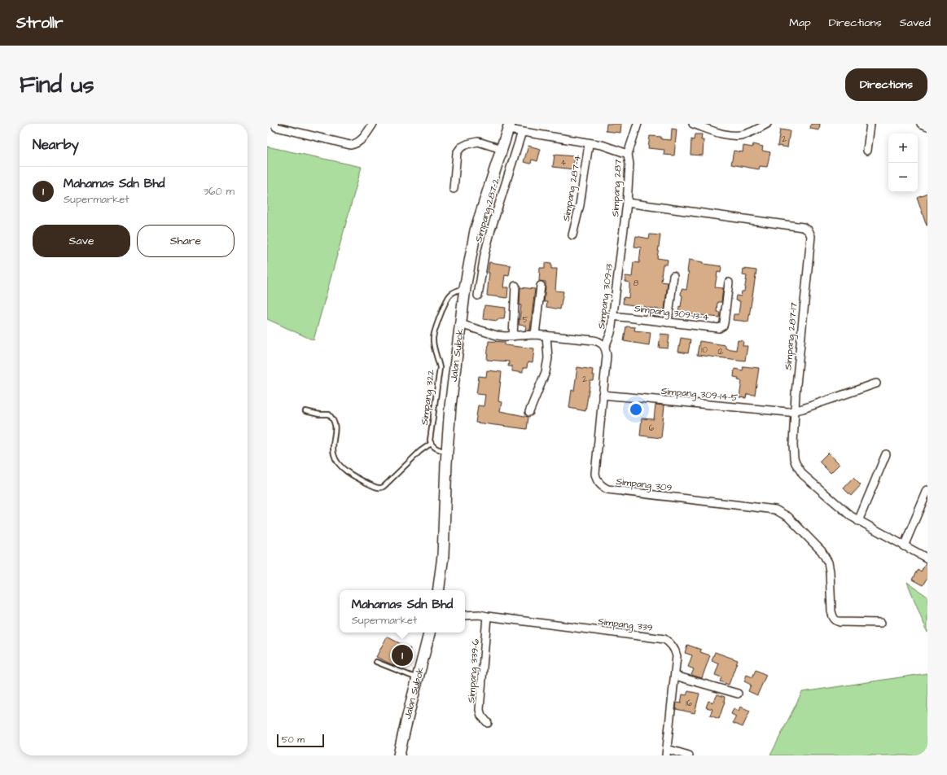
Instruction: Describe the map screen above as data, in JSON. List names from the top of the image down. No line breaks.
{"streets":{"main road":["Jalan Subok"],"street":["Simpang 287-4","Simpang 287","Simpang 287-2","Simpang 309-13","Simpang 309-13-4","Simpang 287-17","Simpang 309-14-5","Simpang 309","Simpang 339","Simpang 339-6"],"lane":["Simpang 322"]},"crossings":[["Simpang 287-4","Simpang 287"],["Simpang 287","Simpang 287-2"],["Simpang 287","Simpang 309-13"],["Simpang 287","Simpang 287-17"],["Simpang 287","Jalan Subok"],["Simpang 309-13","Simpang 309-13-4"],["Simpang 309-13","Simpang 309"],["Simpang 287-17","Simpang 309-14-5"],["Jalan Subok","Simpang 322"],["Simpang 309-14-5","Simpang 309"],["Simpang 339","Simpang 339-6"]],"house_numbers":["2","4","8","5","10","12","2","6","16"],"scale_bar":"50 m","page":{"header":"Strollr","nav":["Map","Directions","Saved"],"buttons":["Directions",["Save","Share"]],"title":"Find us","heading":"Nearby","map_buttons":["+","−"],"list":[{"mark":"1","name":"Mahamas Sdn Bhd","note":"Supermarket","value":"360 m"}],"popup":["Mahamas Sdn Bhd","Supermarket"],"pins":"1","scale":"50 m"}}
